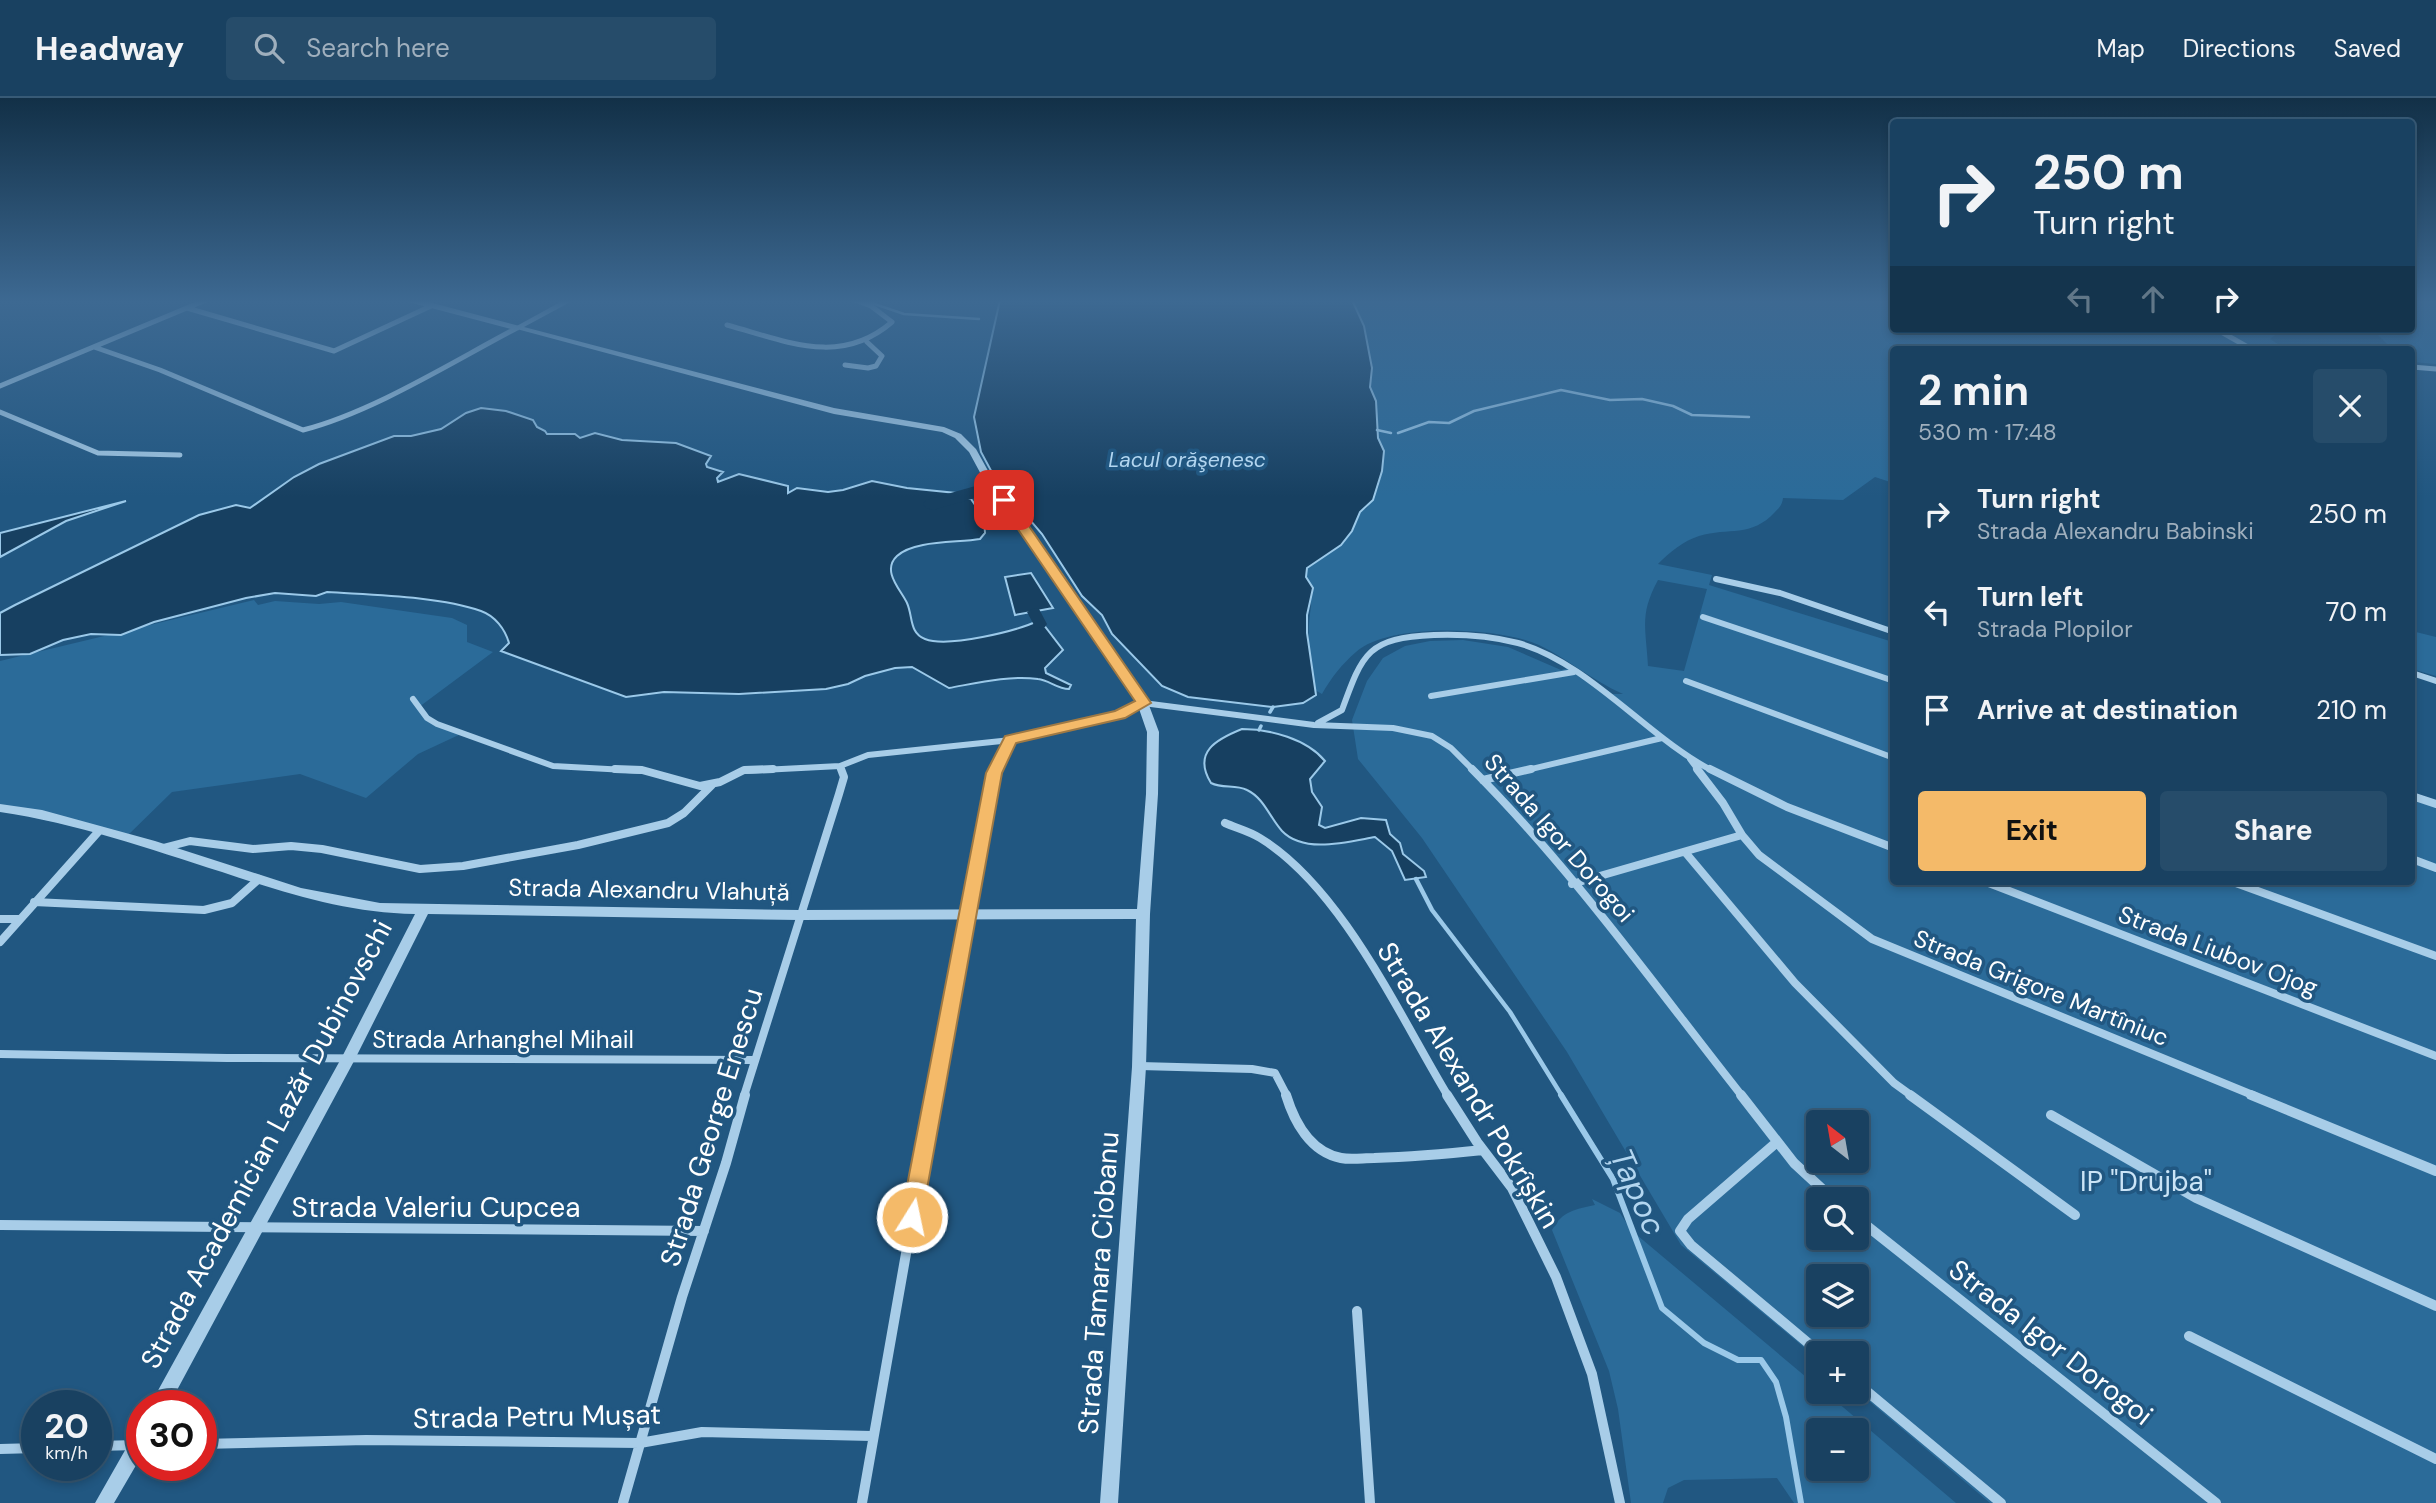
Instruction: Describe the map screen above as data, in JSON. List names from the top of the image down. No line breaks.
{"streets":{"street":["Strada Igor Dorogoi","Strada Аlexandru Vlahuță","Strada Liubov Ojog","Strada Grigore Martîniuc","Strada Arhanghel Mihail","Strada Alexandr Pokrîșkin","Strada George Enescu","Strada Academician Lazăr Dubinovschi","Strada Valeriu Cupcea","Strada Tamara Ciobanu","Strada Petru Mușat"]},"crossings":[["Strada Igor Dorogoi","Strada Tamara Ciobanu"],["Strada Аlexandru Vlahuță","Strada George Enescu"],["Strada Аlexandru Vlahuță","Strada Academician Lazăr Dubinovschi"],["Strada Аlexandru Vlahuță","Strada Tamara Ciobanu"],["Strada Arhanghel Mihail","Strada George Enescu"],["Strada Arhanghel Mihail","Strada Academician Lazăr Dubinovschi"],["Strada George Enescu","Strada Valeriu Cupcea"],["Strada George Enescu","Strada Petru Mușat"],["Strada Academician Lazăr Dubinovschi","Strada Valeriu Cupcea"]],"water":["Lacul orăşenesc","Țapoc"],"parks":["IP \"Drujba\""],"north":"top left","page":{"header":"Headway","search":"Search here","nav":["Map","Directions","Saved"],"turn":["250 m","Turn right"],"heading":["2 min","530 m · 17:48"],"list":[{"name":"Turn right","note":"Strada Alexandru Babinski","value":"250 m"},{"name":"Turn left","note":"Strada Plopilor","value":"70 m"},{"name":"Arrive at destination","value":"210 m"}],"buttons":["Exit","Share"],"map_buttons":["+","−"],"speed":"20 km/h","limit":"30"}}
